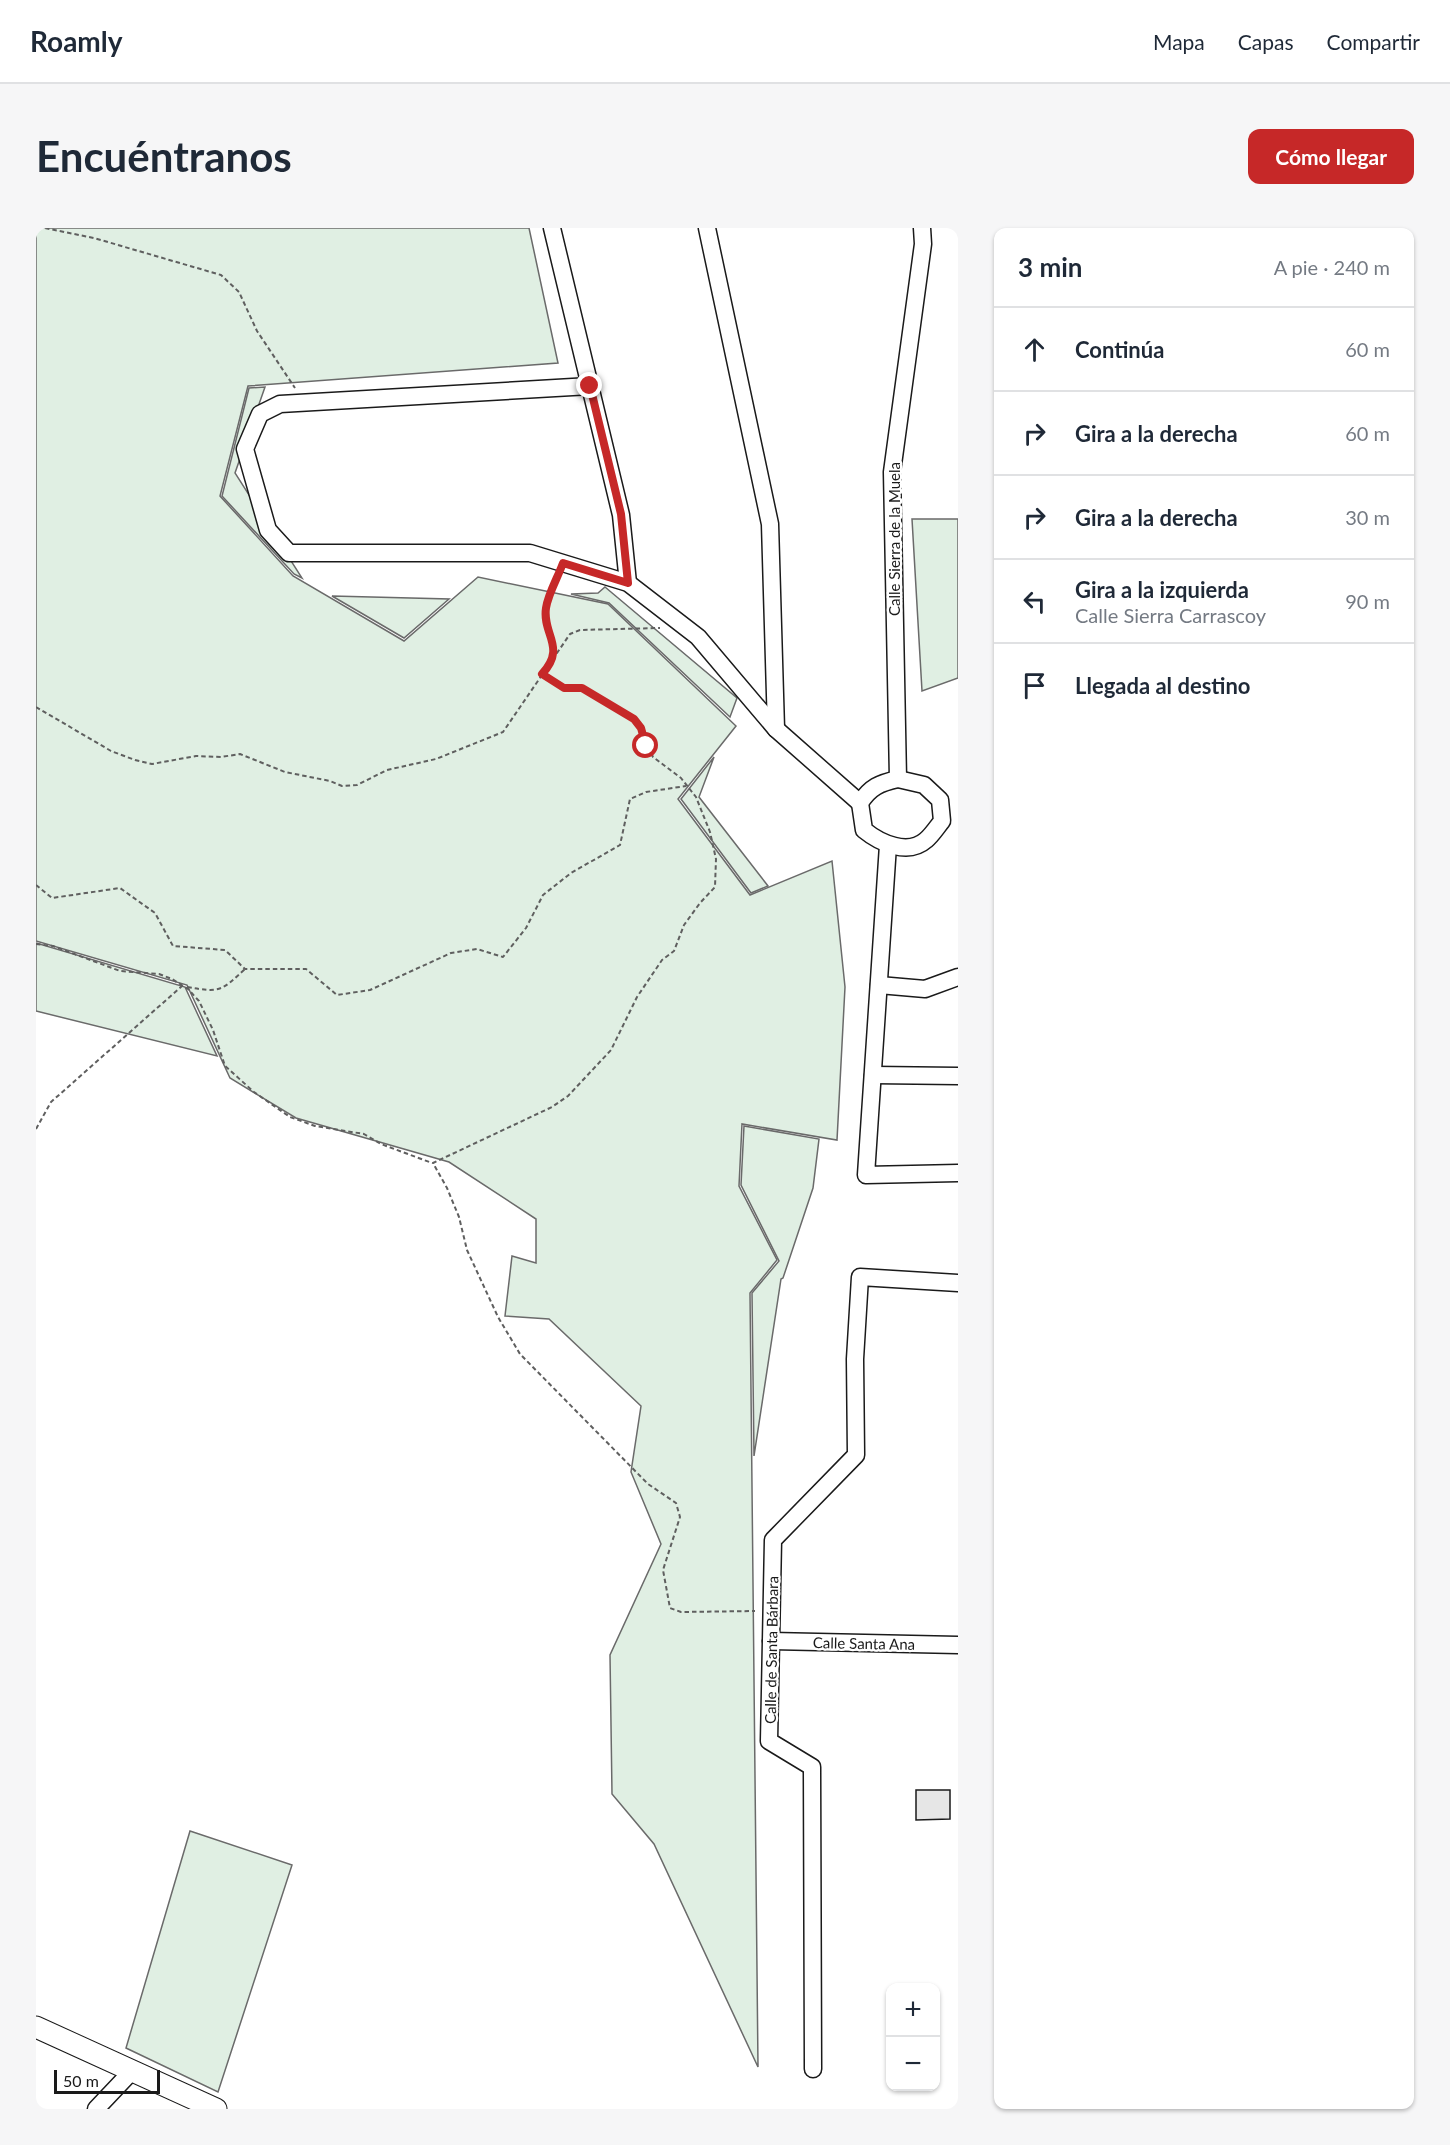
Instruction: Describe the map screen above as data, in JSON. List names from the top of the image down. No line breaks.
{"streets":{"street":["Calle Sierra de la Muela","Calle Santa Ana","Calle de Santa Bárbara"]},"crossings":[["Calle Santa Ana","Calle de Santa Bárbara"]],"scale_bar":"50 m","page":{"header":"Roamly","nav":["Mapa","Capas","Compartir"],"buttons":"Cómo llegar","title":"Encuéntranos","heading":["3 min","A pie · 240 m"],"list":[["Continúa","60 m"],["Gira a la derecha","60 m"],["Gira a la derecha","30 m"],["Gira a la izquierda","Calle Sierra Carrascoy","90 m"],"Llegada al destino"],"map_buttons":["+","−"],"scale":"50 m"}}
